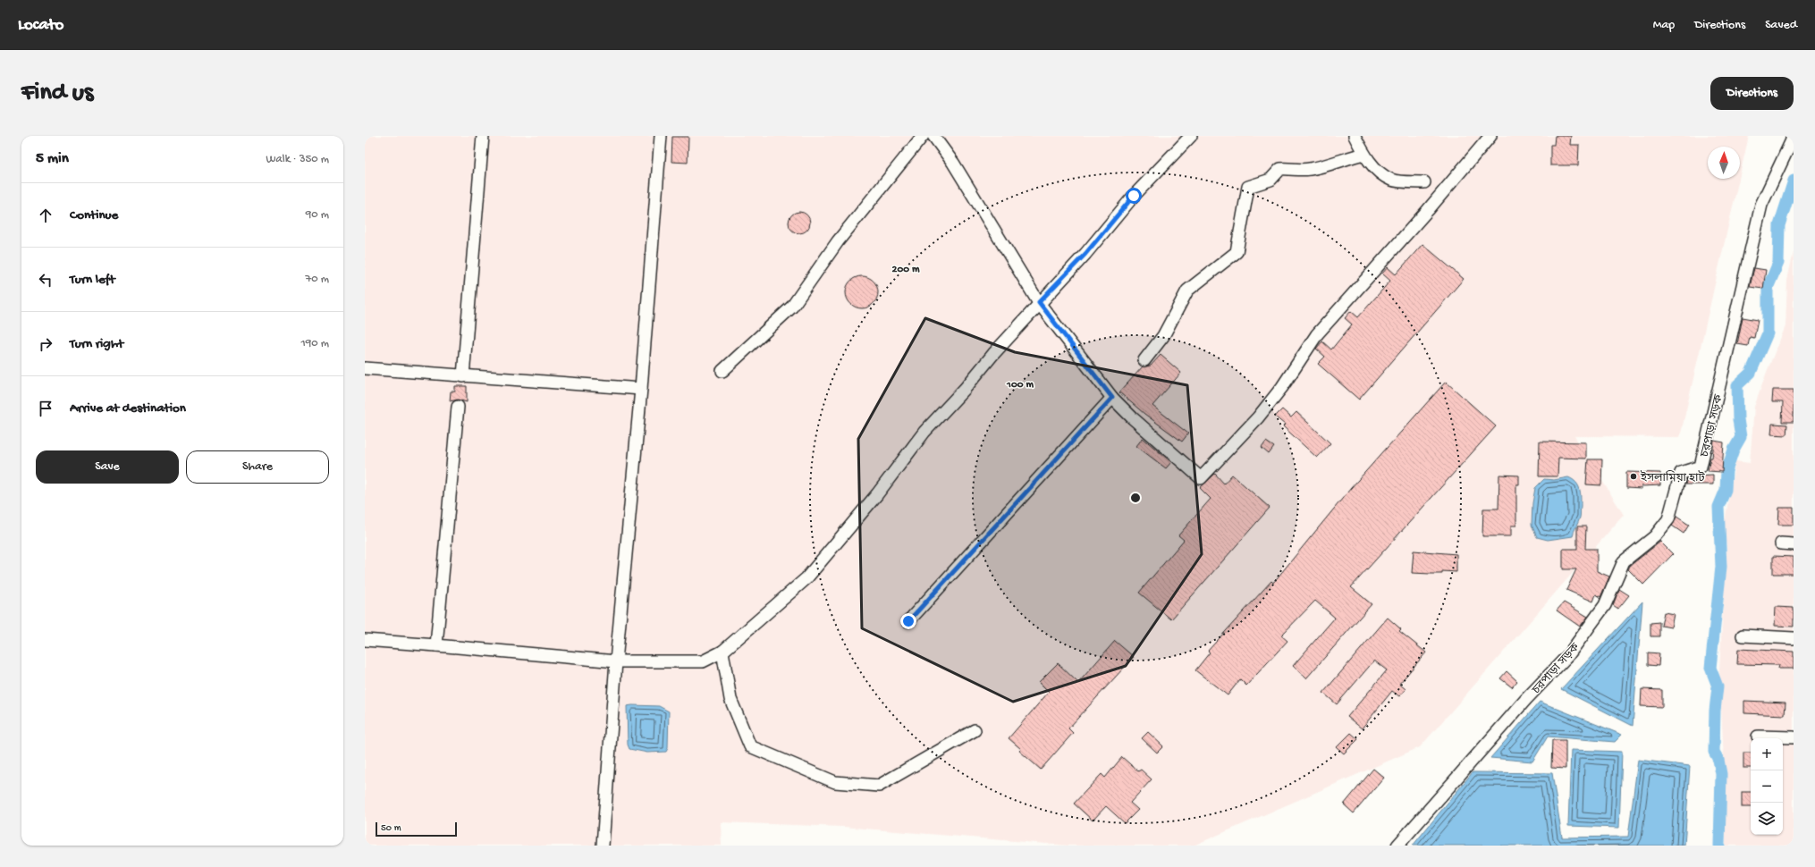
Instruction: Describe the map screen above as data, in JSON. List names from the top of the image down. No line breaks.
{"streets":{"street":["চরপাড়া সড়ক"]},"places":["ইসলামিয়া হাট"],"scale_bar":"50 m","north":"top","page":{"header":"Locato","nav":["Map","Directions","Saved"],"buttons":["Directions",["Save","Share"]],"title":"Find us","heading":["5 min","Walk · 350 m"],"list":[["Continue","90 m"],["Turn left","70 m"],["Turn right","190 m"],"Arrive at destination"],"map_buttons":["+","−"],"scale":"50 m"},"rings":["200 m","100 m"]}
